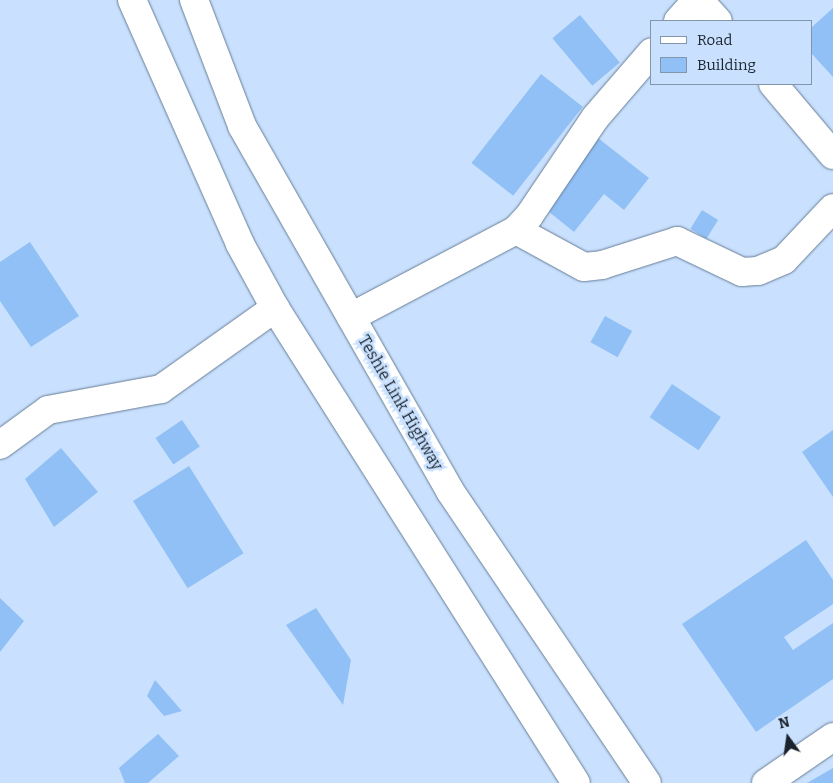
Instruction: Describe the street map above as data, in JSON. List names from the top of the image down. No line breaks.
{"streets":{"main road":["Teshie Link Highway"]},"legend":["Road","Building"],"north":"top"}
